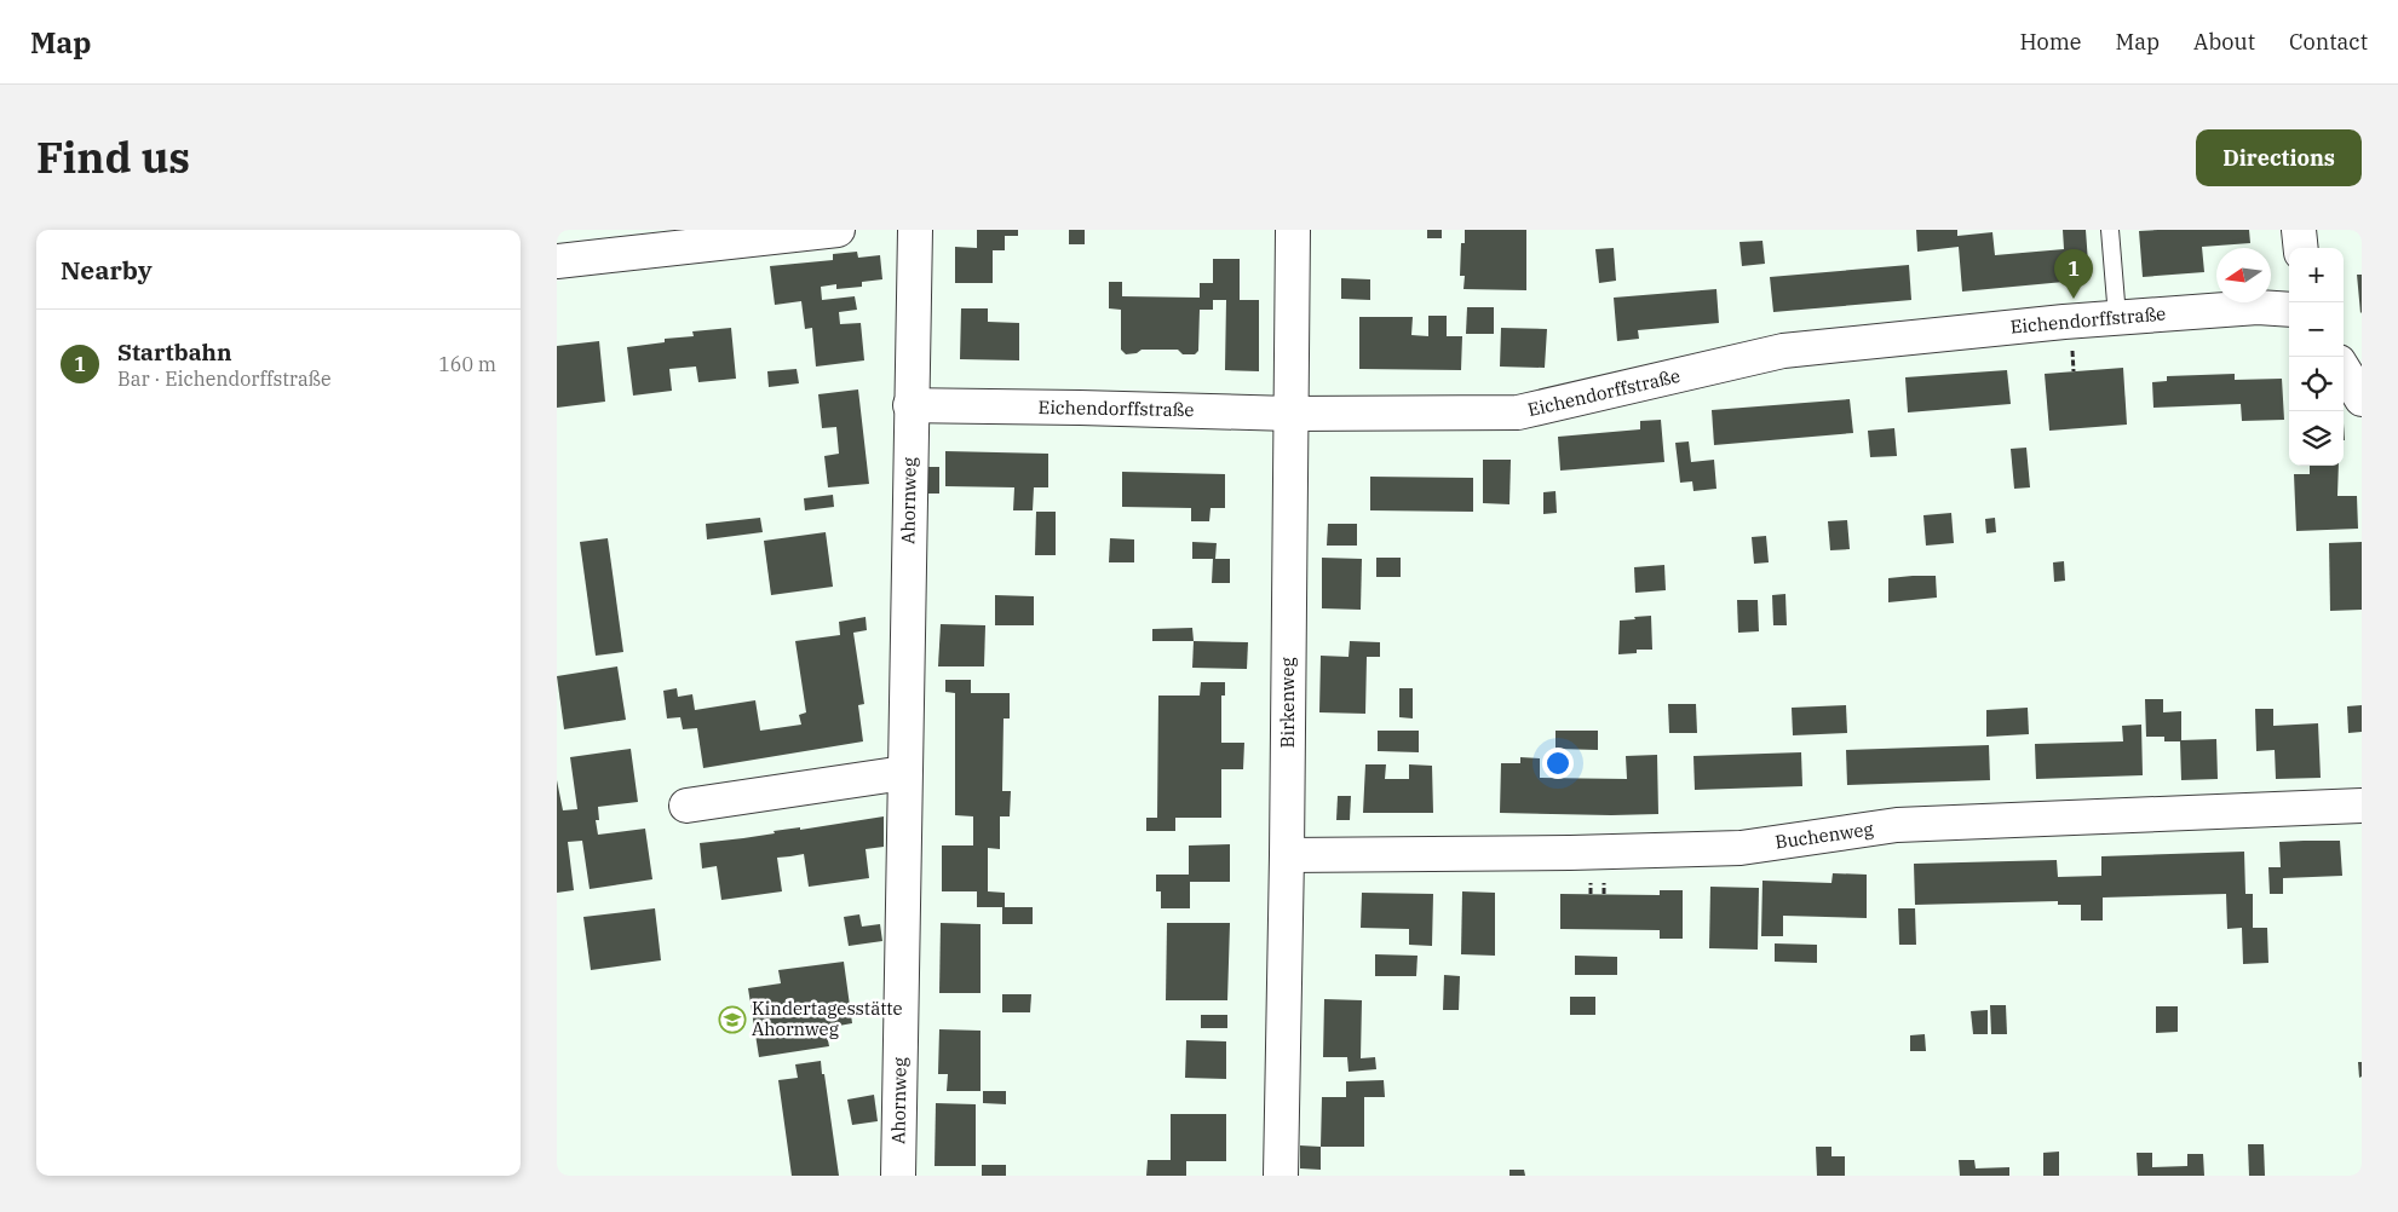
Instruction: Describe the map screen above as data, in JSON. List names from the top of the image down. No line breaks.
{"streets":{"street":["Eichendorffstraße","Ahornweg","Birkenweg","Buchenweg"]},"crossings":[["Eichendorffstraße","Ahornweg"],["Eichendorffstraße","Birkenweg"],["Birkenweg","Buchenweg"]],"places":{"school or university":["Kindertagesstätte Ahornweg"]},"north":"left","page":{"header":"Map","nav":["Home","Map","About","Contact"],"title":"Find us","buttons":"Directions","heading":"Nearby","map_buttons":["+","−"],"pins":"1","list":[{"mark":"1","name":"Startbahn","note":"Bar · Eichendorffstraße","value":"160 m"}]}}
